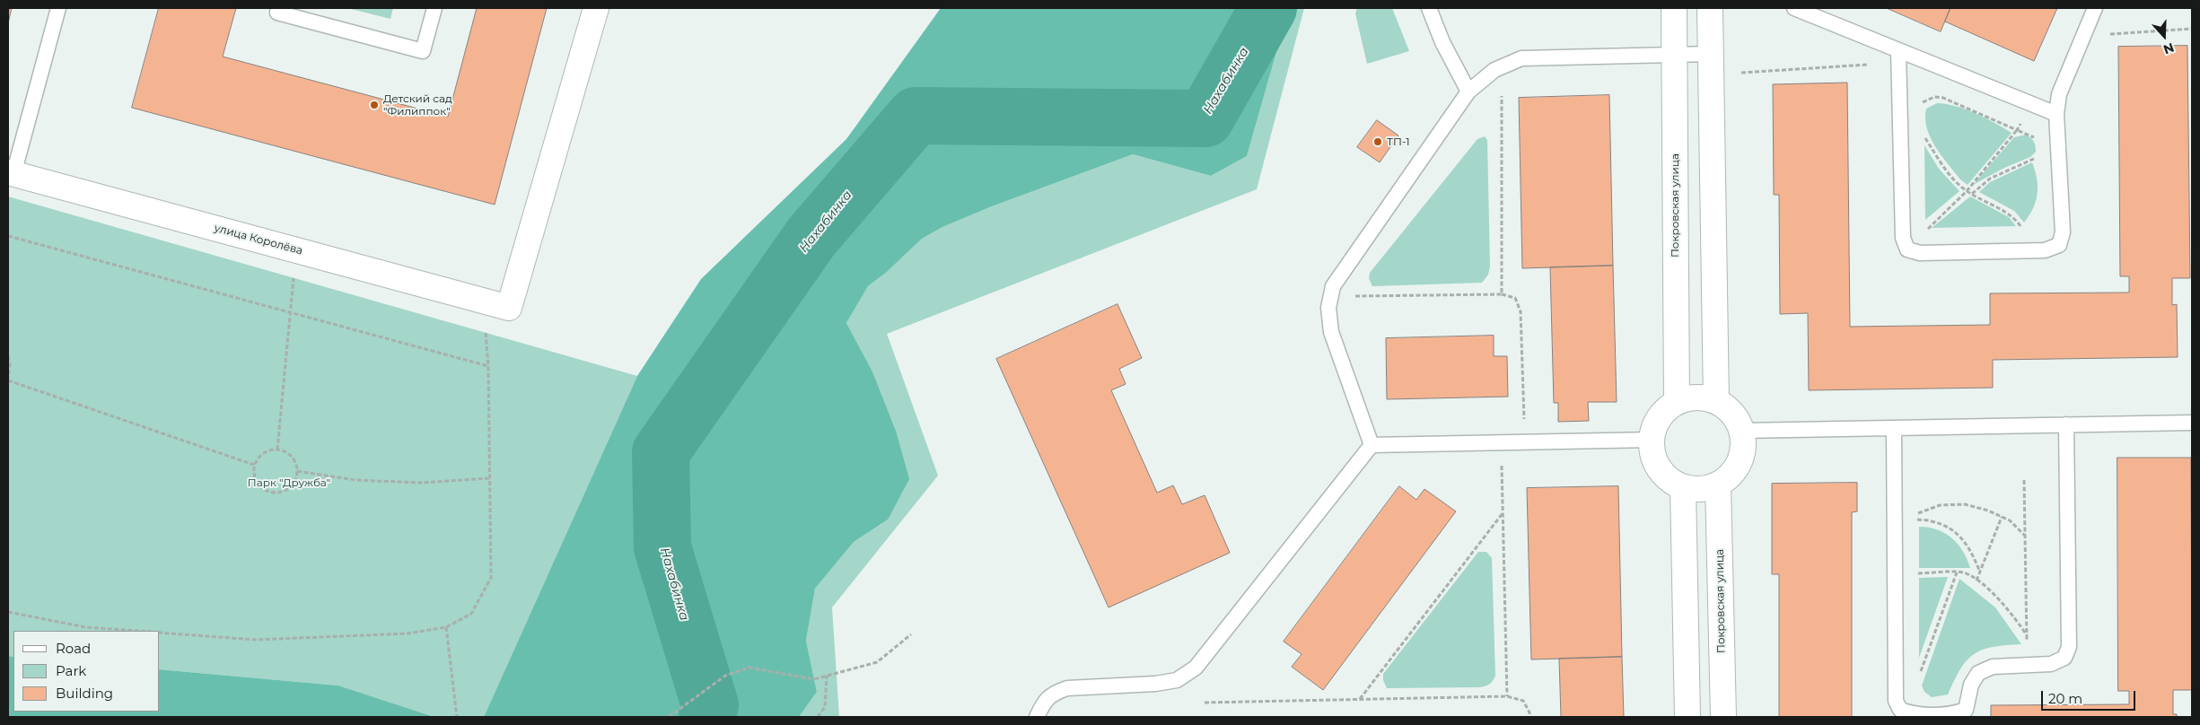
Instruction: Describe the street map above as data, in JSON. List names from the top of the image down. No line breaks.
{"streets":{"street":["Покровская улица","улица Королёва"]},"water":["Нахабинка"],"parks":["Парк \"Дружба\""],"places":["Детский сад \"Филиппок\"","ТП-1"],"legend":["Road","Park","Building"],"scale_bar":"20 m","north":"bottom"}
